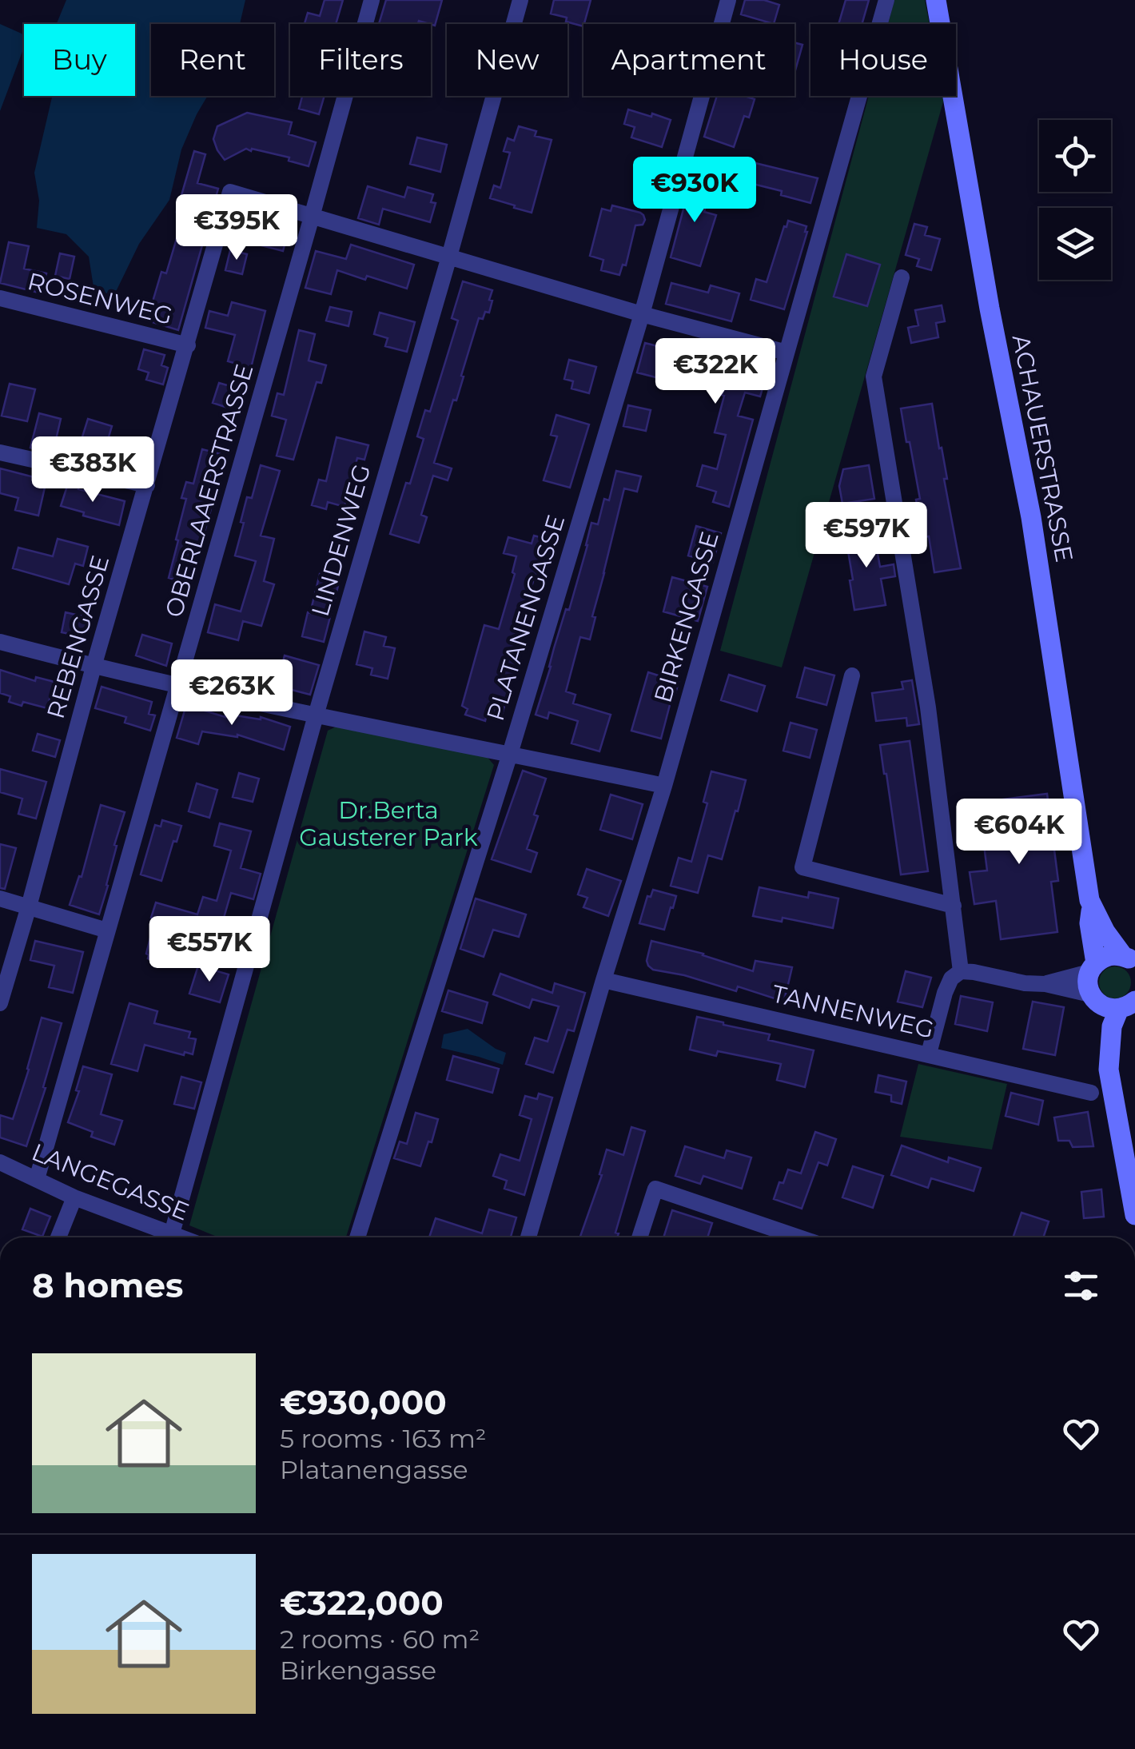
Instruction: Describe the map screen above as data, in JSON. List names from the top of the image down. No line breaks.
{"streets":{"street":["ROSENWEG","ACHAUERSTRASSE","OBERLAAERSTRASSE","LINDENWEG","BIRKENGASSE","PLATANENGASSE","REBENGASSE","TANNENWEG","LANGEGASSE"]},"crossings":[["ROSENWEG","REBENGASSE"],["OBERLAAERSTRASSE","REBENGASSE"],["OBERLAAERSTRASSE","LANGEGASSE"],["LINDENWEG","LANGEGASSE"],["BIRKENGASSE","TANNENWEG"]],"parks":["Dr.Berta Gausterer Park"],"page":{"chip":["Buy","Rent","Filters","New","Apartment","House"],"price":["€930K","€395K","€322K","€383K","€597K","€263K","€604K","€557K"],"heading":"8 homes","list":[{"name":"€930,000","note":"5 rooms · 163 m² · Platanengasse"},{"name":"€322,000","note":"2 rooms · 60 m² · Birkengasse"}]}}
